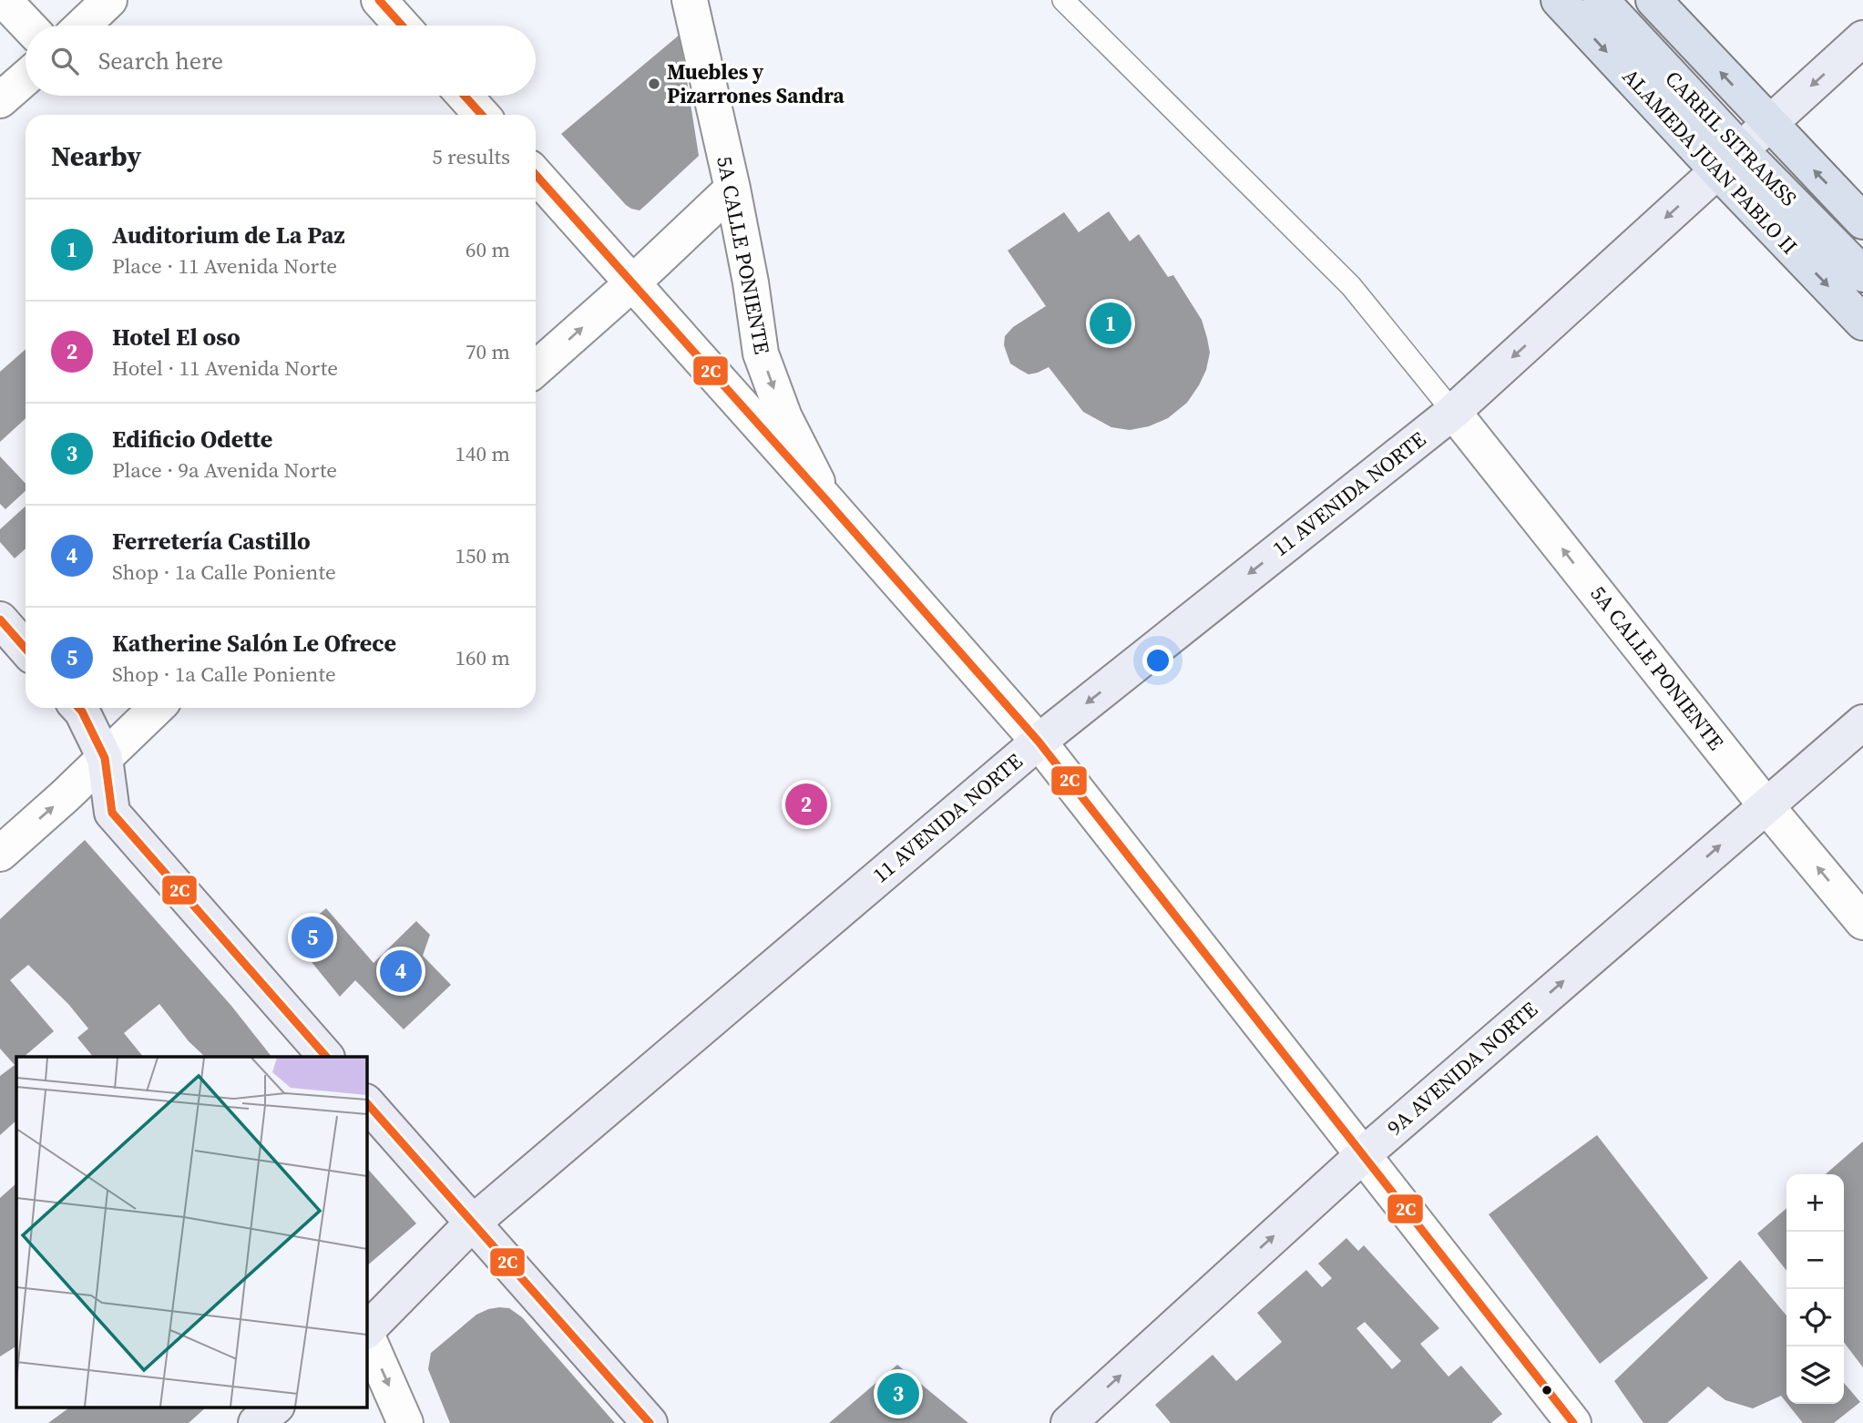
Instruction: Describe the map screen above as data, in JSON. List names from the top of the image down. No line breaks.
{"streets":{"main road":["CARRIL SITRAMSS","ALAMEDA JUAN PABLO II","11 AVENIDA NORTE","9A AVENIDA NORTE"],"street":["5A CALLE PONIENTE"]},"crossings":[["CARRIL SITRAMSS","ALAMEDA JUAN PABLO II"],["CARRIL SITRAMSS","11 AVENIDA NORTE"],["ALAMEDA JUAN PABLO II","11 AVENIDA NORTE"],["5A CALLE PONIENTE","11 AVENIDA NORTE"],["5A CALLE PONIENTE","9A AVENIDA NORTE"]],"one_way":["11 AVENIDA NORTE","9A AVENIDA NORTE"],"places":["Muebles y Pizarrones Sandra"],"lines":["transit line 2C"],"page":{"search":"Search here","heading":["Nearby","5 results"],"list":[{"mark":"1","name":"Auditorium de La Paz","note":"Place · 11 Avenida Norte","value":"60 m"},{"mark":"2","name":"Hotel El oso","note":"Hotel · 11 Avenida Norte","value":"70 m"},{"mark":"3","name":"Edificio Odette","note":"Place · 9a Avenida Norte","value":"140 m"},{"mark":"4","name":"Ferretería Castillo","note":"Shop · 1a Calle Poniente","value":"150 m"},{"mark":"5","name":"Katherine Salón Le Ofrece","note":"Shop · 1a Calle Poniente","value":"160 m"}],"pins":["1","2","5","4","3"],"map_buttons":["+","−"]}}
